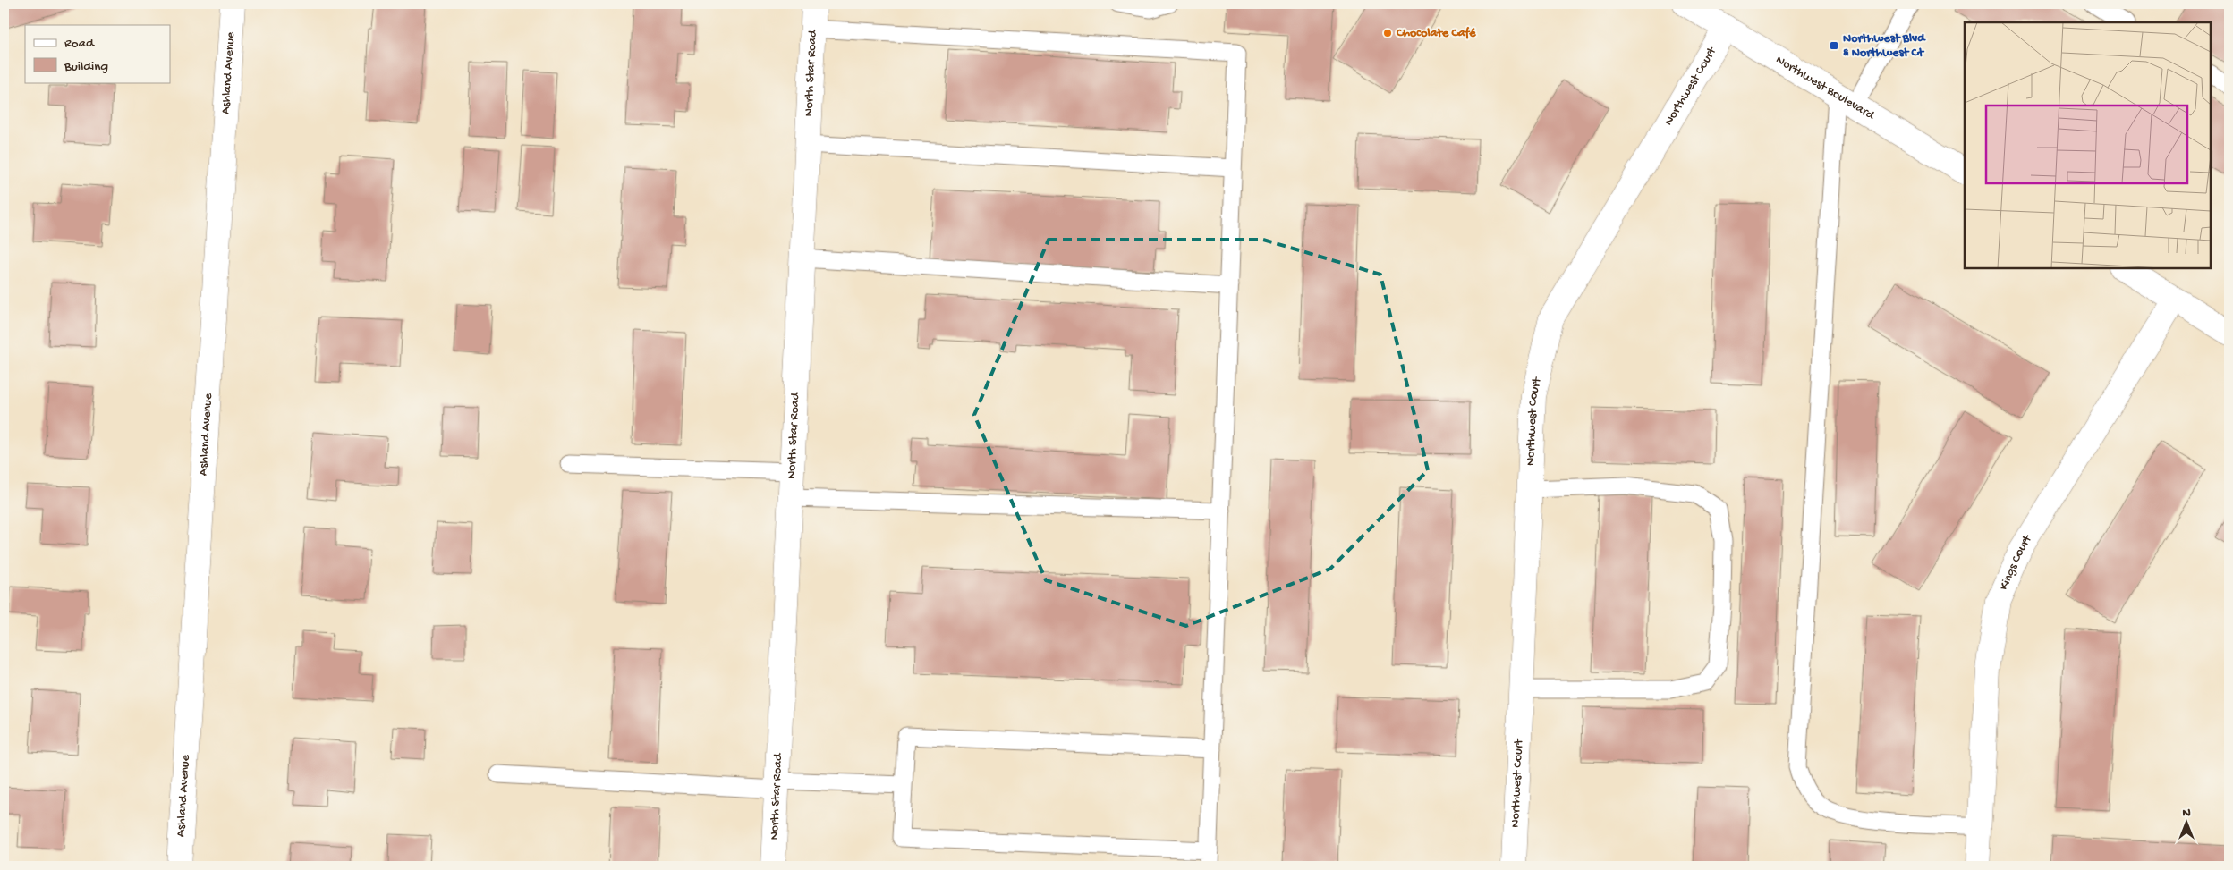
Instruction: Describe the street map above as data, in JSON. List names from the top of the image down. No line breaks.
{"streets":{"street":["Ashland Avenue","North Star Road","Northwest Court","Northwest Boulevard","Kings Court"]},"crossings":[["Northwest Court","Northwest Boulevard"]],"places":{"other":["Chocolate Café"],"transit":["Northwest Blvd & Northwest Ct"]},"legend":["Road","Building"],"north":"top"}
